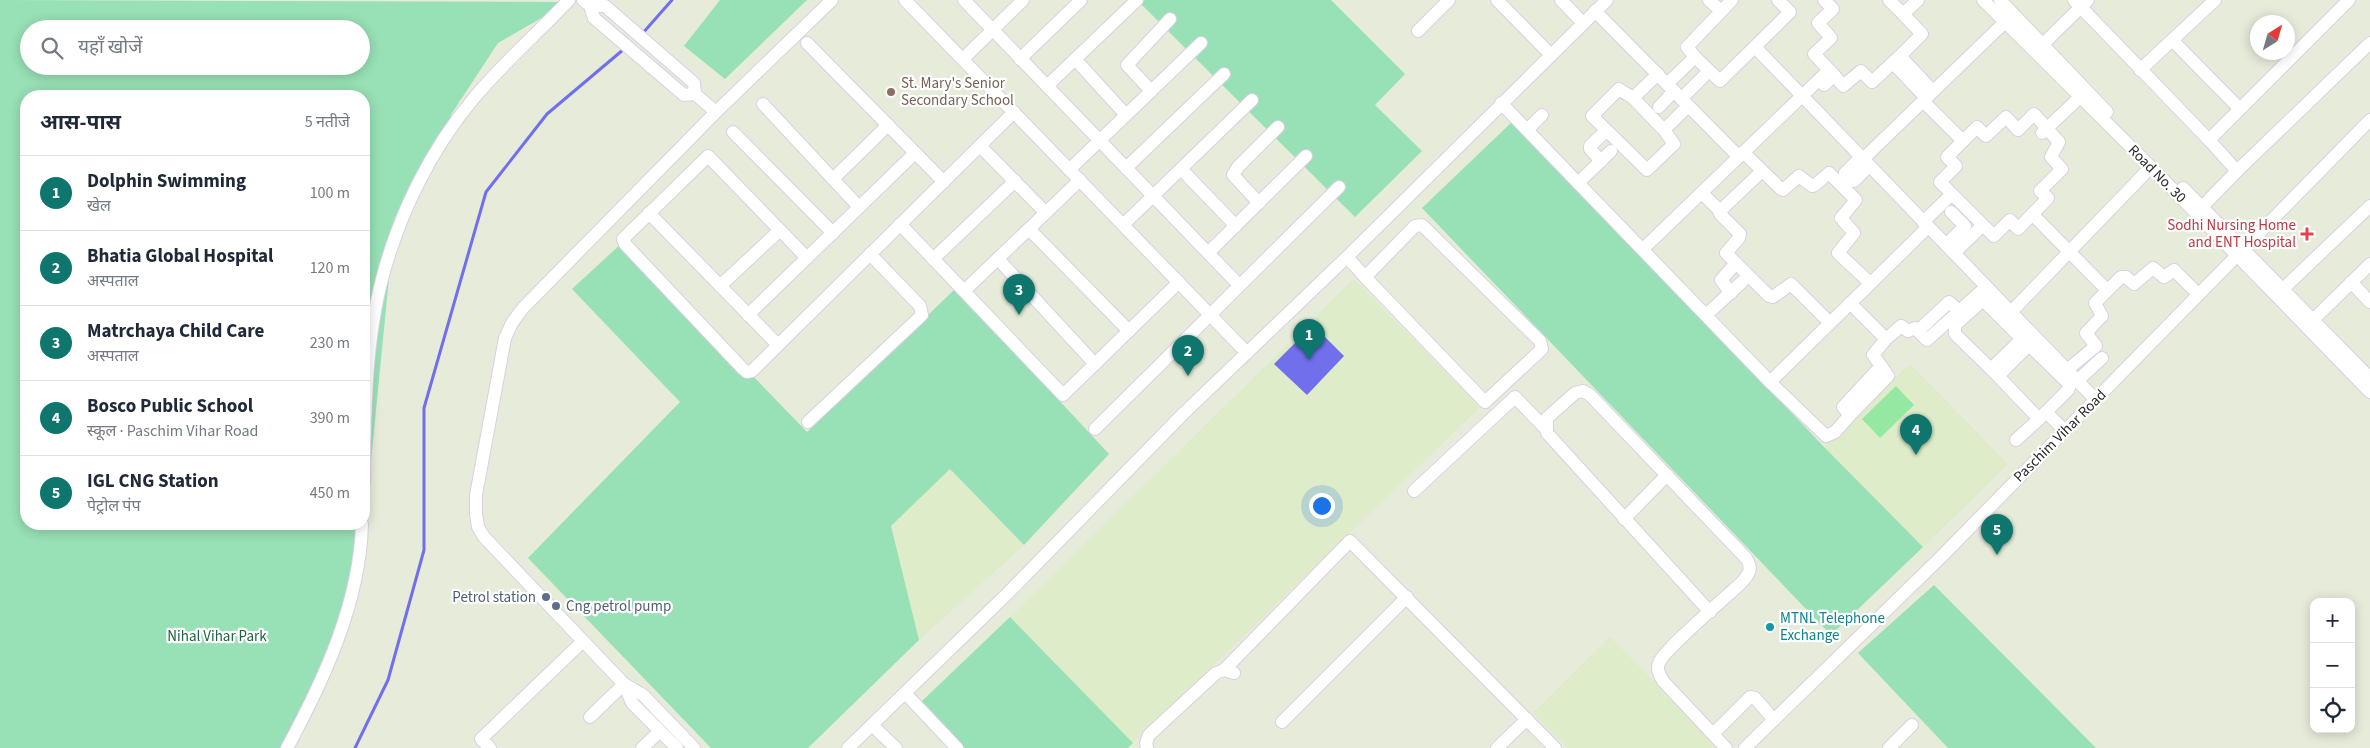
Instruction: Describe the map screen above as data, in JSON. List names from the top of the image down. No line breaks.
{"streets":{"street":["Road No. 30","Paschim Vihar Road"]},"crossings":[["Road No. 30","Paschim Vihar Road"]],"parks":["Nihal Vihar Park"],"places":{"other":["St. Mary's Senior Secondary School","Petrol station","Cng petrol pump","MTNL Telephone Exchange"],"health":["Sodhi Nursing Home and ENT Hospital"]},"north":"top right","page":{"search":"यहाँ खोजें","heading":["आस-पास","5 नतीजे"],"list":[{"mark":"1","name":"Dolphin Swimming","note":"खेल","value":"100 m"},{"mark":"2","name":"Bhatia Global Hospital","note":"अस्पताल","value":"120 m"},{"mark":"3","name":"Matrchaya Child Care","note":"अस्पताल","value":"230 m"},{"mark":"4","name":"Bosco Public School","note":"स्कूल · Paschim Vihar Road","value":"390 m"},{"mark":"5","name":"IGL CNG Station","note":"पेट्रोल पंप","value":"450 m"}],"pins":["3","1","2","4","5"],"map_buttons":["+","−"]}}
